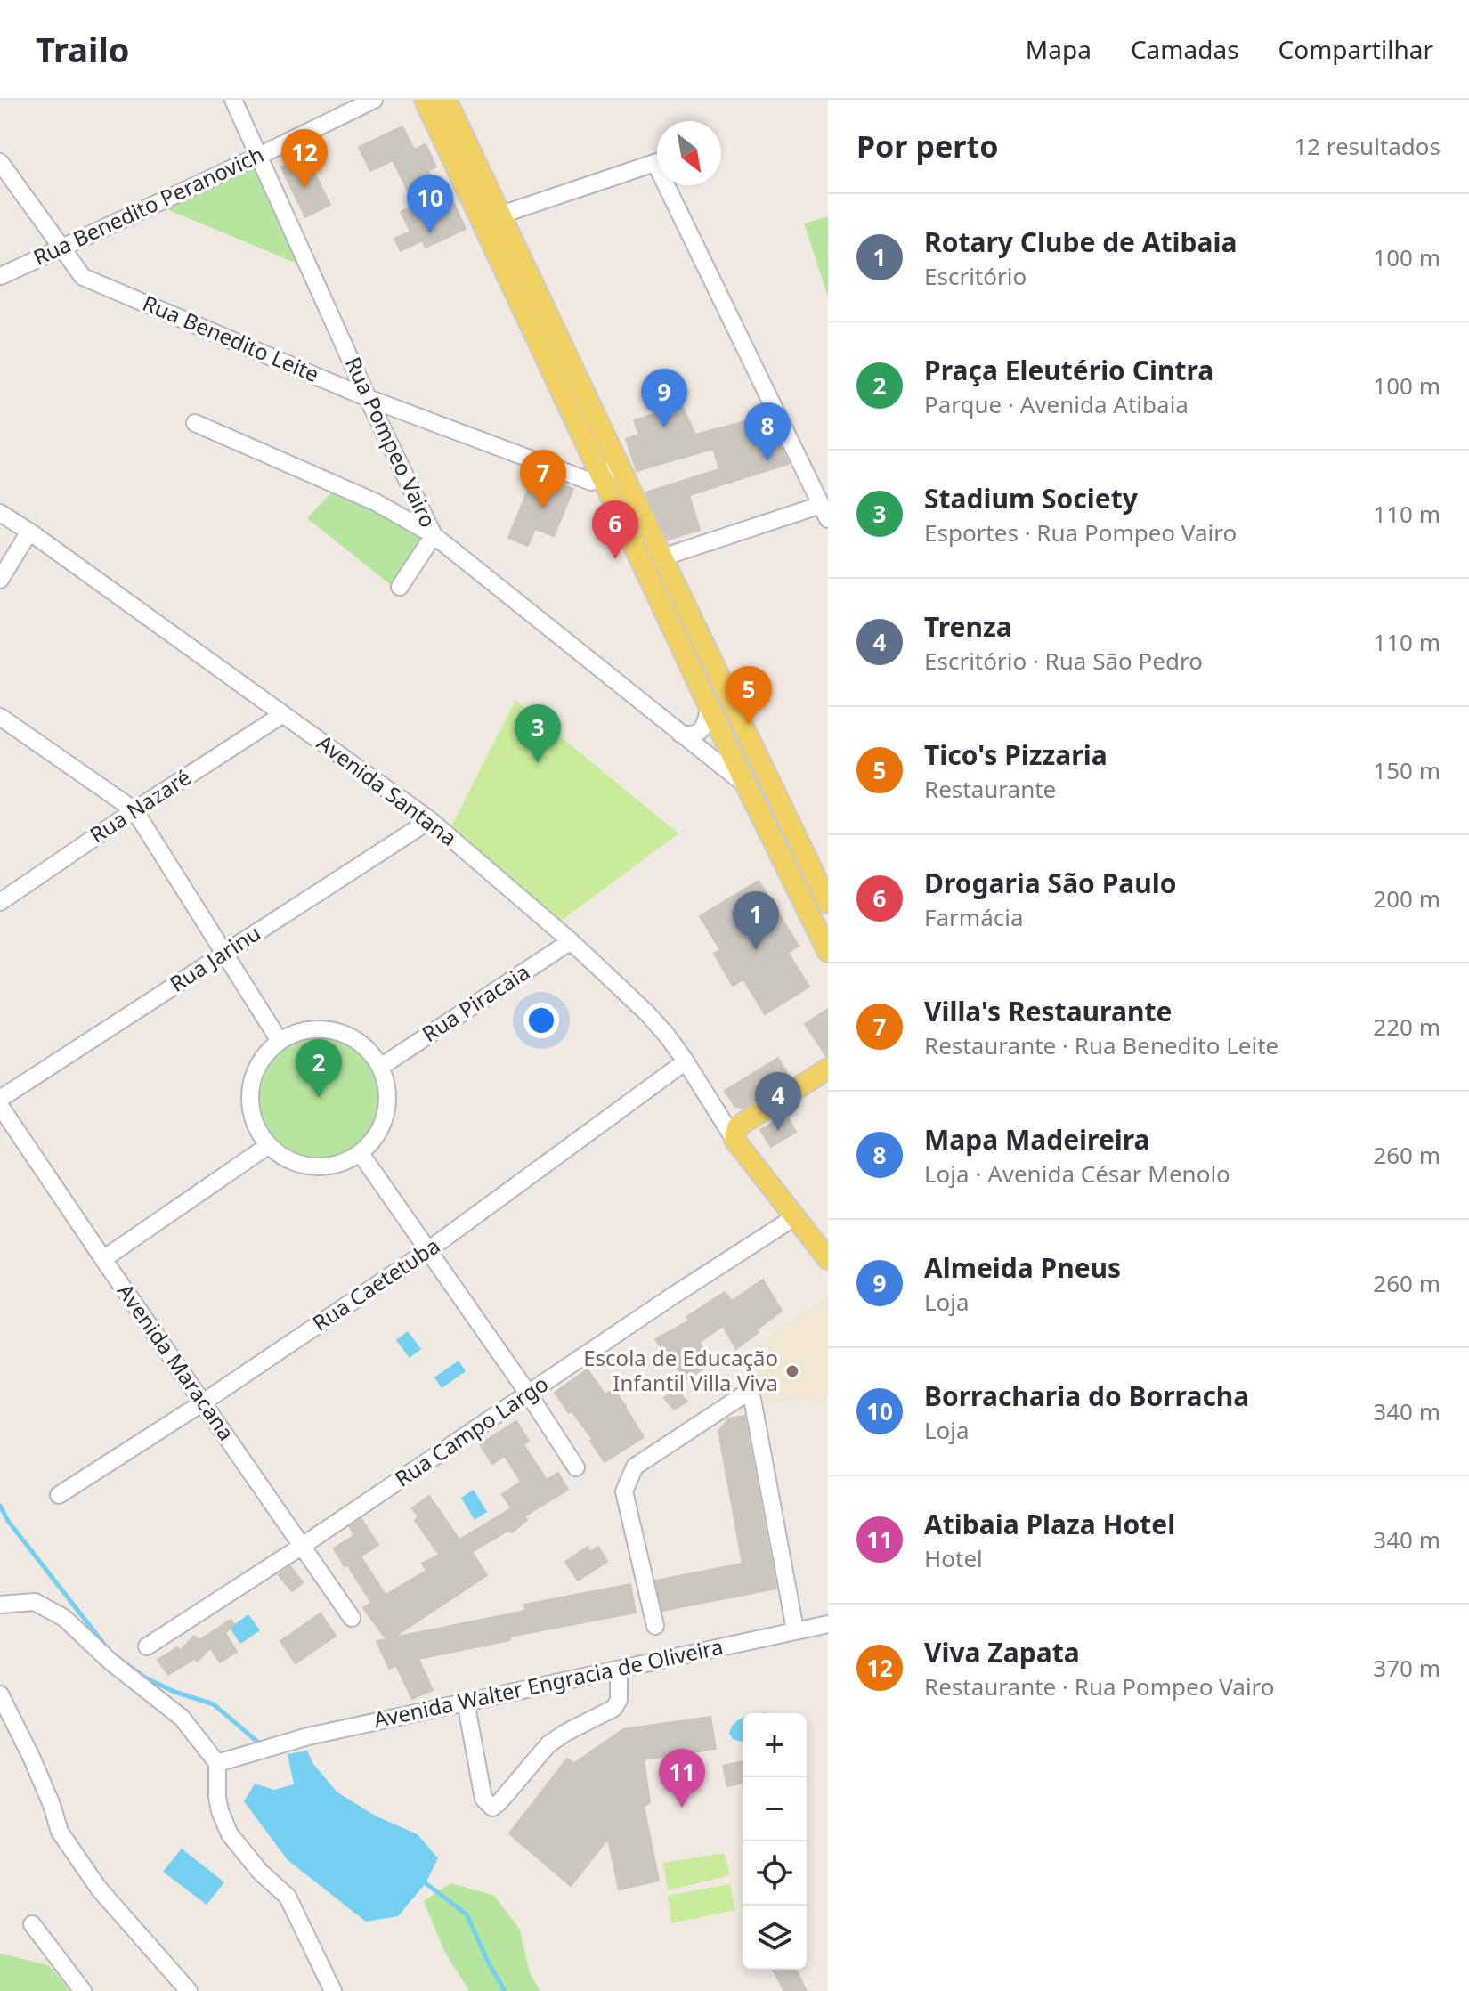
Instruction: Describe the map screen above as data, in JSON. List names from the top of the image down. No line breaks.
{"streets":{"street":["Rua Benedito Peranovich","Rua Benedito Leite","Rua Pompeo Vairo","Avenida Santana","Rua Nazaré","Rua Jarinu","Rua Piracaia","Rua Caetetuba","Avenida Maracana","Rua Campo Largo","Avenida Walter Engracia de Oliveira"]},"crossings":[["Rua Benedito Peranovich","Rua Benedito Leite"],["Rua Benedito Peranovich","Rua Pompeo Vairo"],["Rua Benedito Leite","Rua Pompeo Vairo"],["Avenida Santana","Rua Nazaré"],["Avenida Santana","Rua Jarinu"],["Avenida Santana","Rua Piracaia"],["Avenida Santana","Rua Caetetuba"],["Rua Caetetuba","Avenida Maracana"],["Avenida Maracana","Rua Campo Largo"]],"places":["Escola de Educação Infantil Villa Viva"],"north":"bottom right","page":{"header":"Trailo","nav":["Mapa","Camadas","Compartilhar"],"heading":["Por perto","12 resultados"],"pins":["12","10","9","8","7","6","5","3","1","2","4","11"],"list":[{"mark":"1","name":"Rotary Clube de Atibaia","note":"Escritório","value":"100 m"},{"mark":"2","name":"Praça Eleutério Cintra","note":"Parque · Avenida Atibaia","value":"100 m"},{"mark":"3","name":"Stadium Society","note":"Esportes · Rua Pompeo Vairo","value":"110 m"},{"mark":"4","name":"Trenza","note":"Escritório · Rua São Pedro","value":"110 m"},{"mark":"5","name":"Tico's Pizzaria","note":"Restaurante","value":"150 m"},{"mark":"6","name":"Drogaria São Paulo","note":"Farmácia","value":"200 m"},{"mark":"7","name":"Villa's Restaurante","note":"Restaurante · Rua Benedito Leite","value":"220 m"},{"mark":"8","name":"Mapa Madeireira","note":"Loja · Avenida César Menolo","value":"260 m"},{"mark":"9","name":"Almeida Pneus","note":"Loja","value":"260 m"},{"mark":"10","name":"Borracharia do Borracha","note":"Loja","value":"340 m"},{"mark":"11","name":"Atibaia Plaza Hotel","note":"Hotel","value":"340 m"},{"mark":"12","name":"Viva Zapata","note":"Restaurante · Rua Pompeo Vairo","value":"370 m"}],"map_buttons":["+","−"]}}
